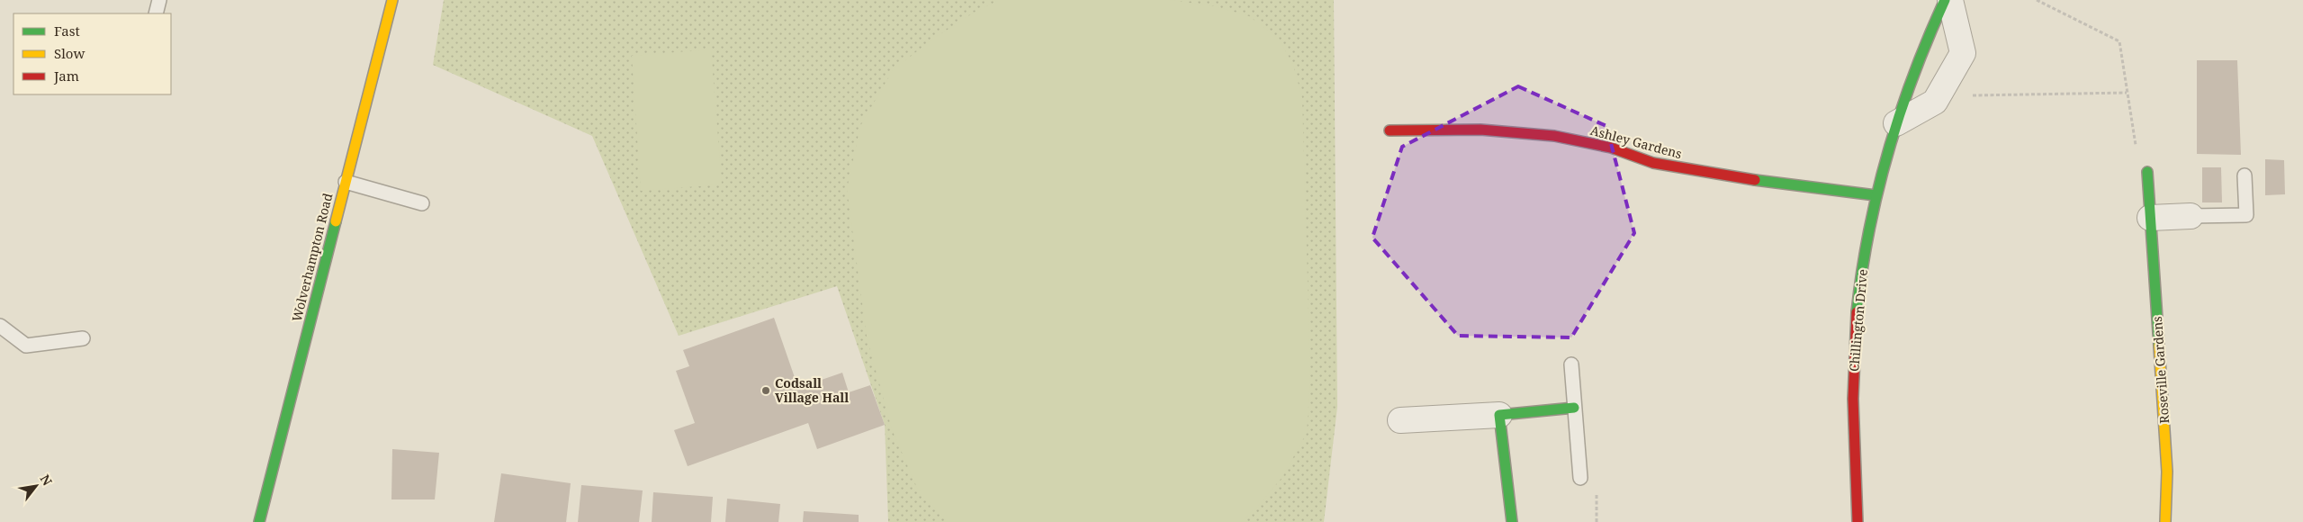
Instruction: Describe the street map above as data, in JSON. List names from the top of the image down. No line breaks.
{"streets":{"street":["Ashley Gardens","Wolverhampton Road","Chillington Drive","Roseville Gardens"]},"crossings":[["Ashley Gardens","Chillington Drive"]],"places":["Codsall Village Hall"],"legend":["Fast","Slow","Jam"],"north":"top right"}
